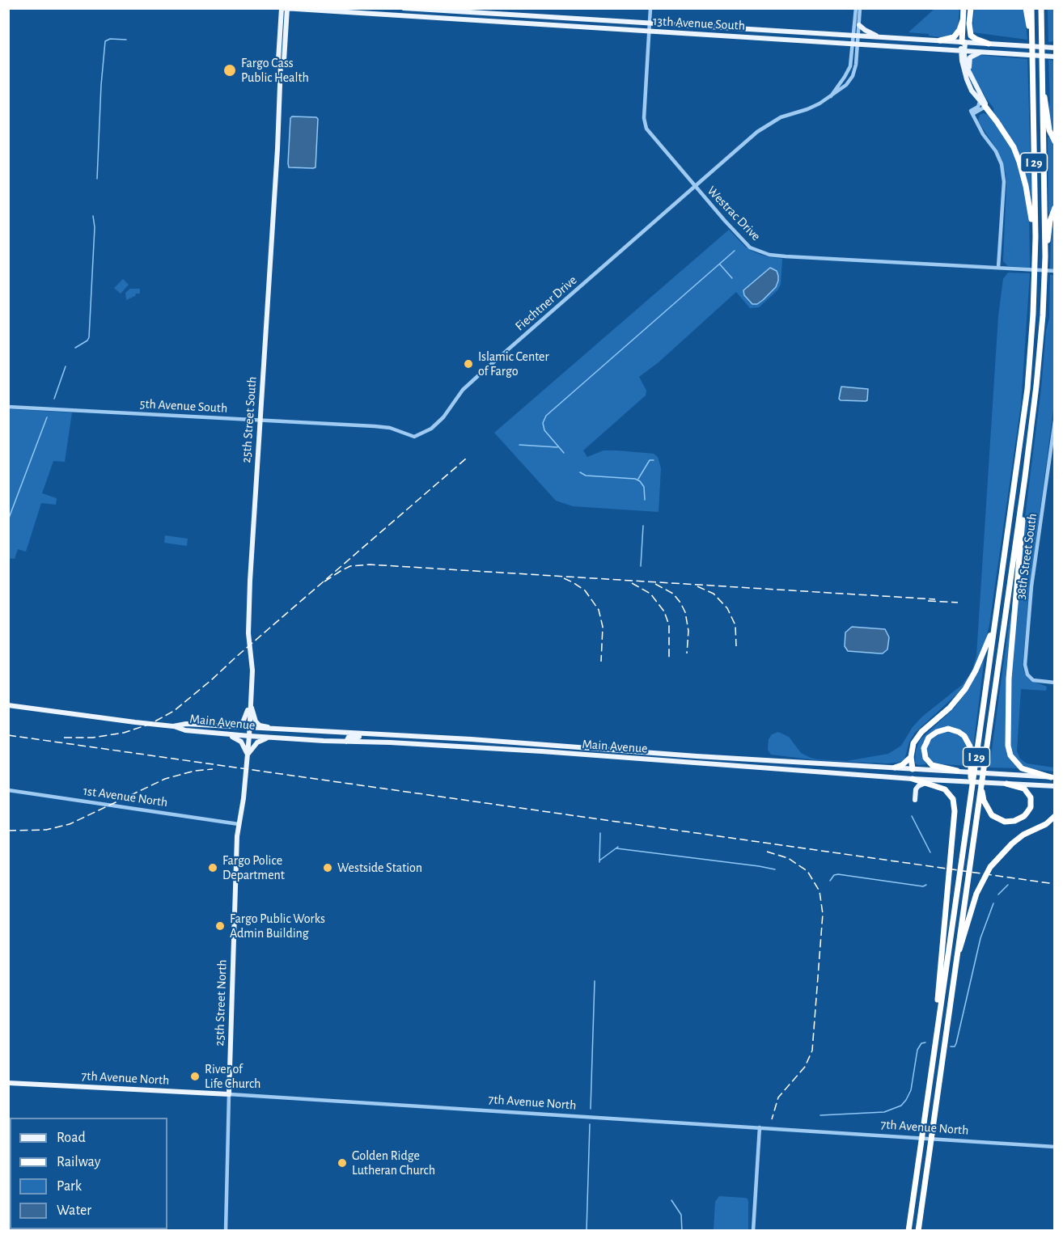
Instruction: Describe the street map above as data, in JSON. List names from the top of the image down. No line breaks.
{"streets":{"highway":["I 29"],"main road":["13th Avenue South","25th Street South","Main Avenue","25th Street North","7th Avenue North"],"street":["Westrac Drive","Fiechtner Drive","5th Avenue South","38th Street South","1st Avenue North"]},"crossings":[["13th Avenue South","Westrac Drive"],["13th Avenue South","Fiechtner Drive"],["13th Avenue South","25th Street South"],["Westrac Drive","Fiechtner Drive"],["Fiechtner Drive","5th Avenue South"],["5th Avenue South","25th Street South"],["25th Street South","Main Avenue"],["25th Street South","25th Street North"],["1st Avenue North","25th Street North"],["25th Street North","7th Avenue North"]],"places":["Fargo Cass Public Health","Islamic Center of Fargo","Fargo Police Department","Westside Station","Fargo Public Works Admin Building","River of Life Church","Golden Ridge Lutheran Church"],"legend":["Road","Railway","Park","Water"]}
